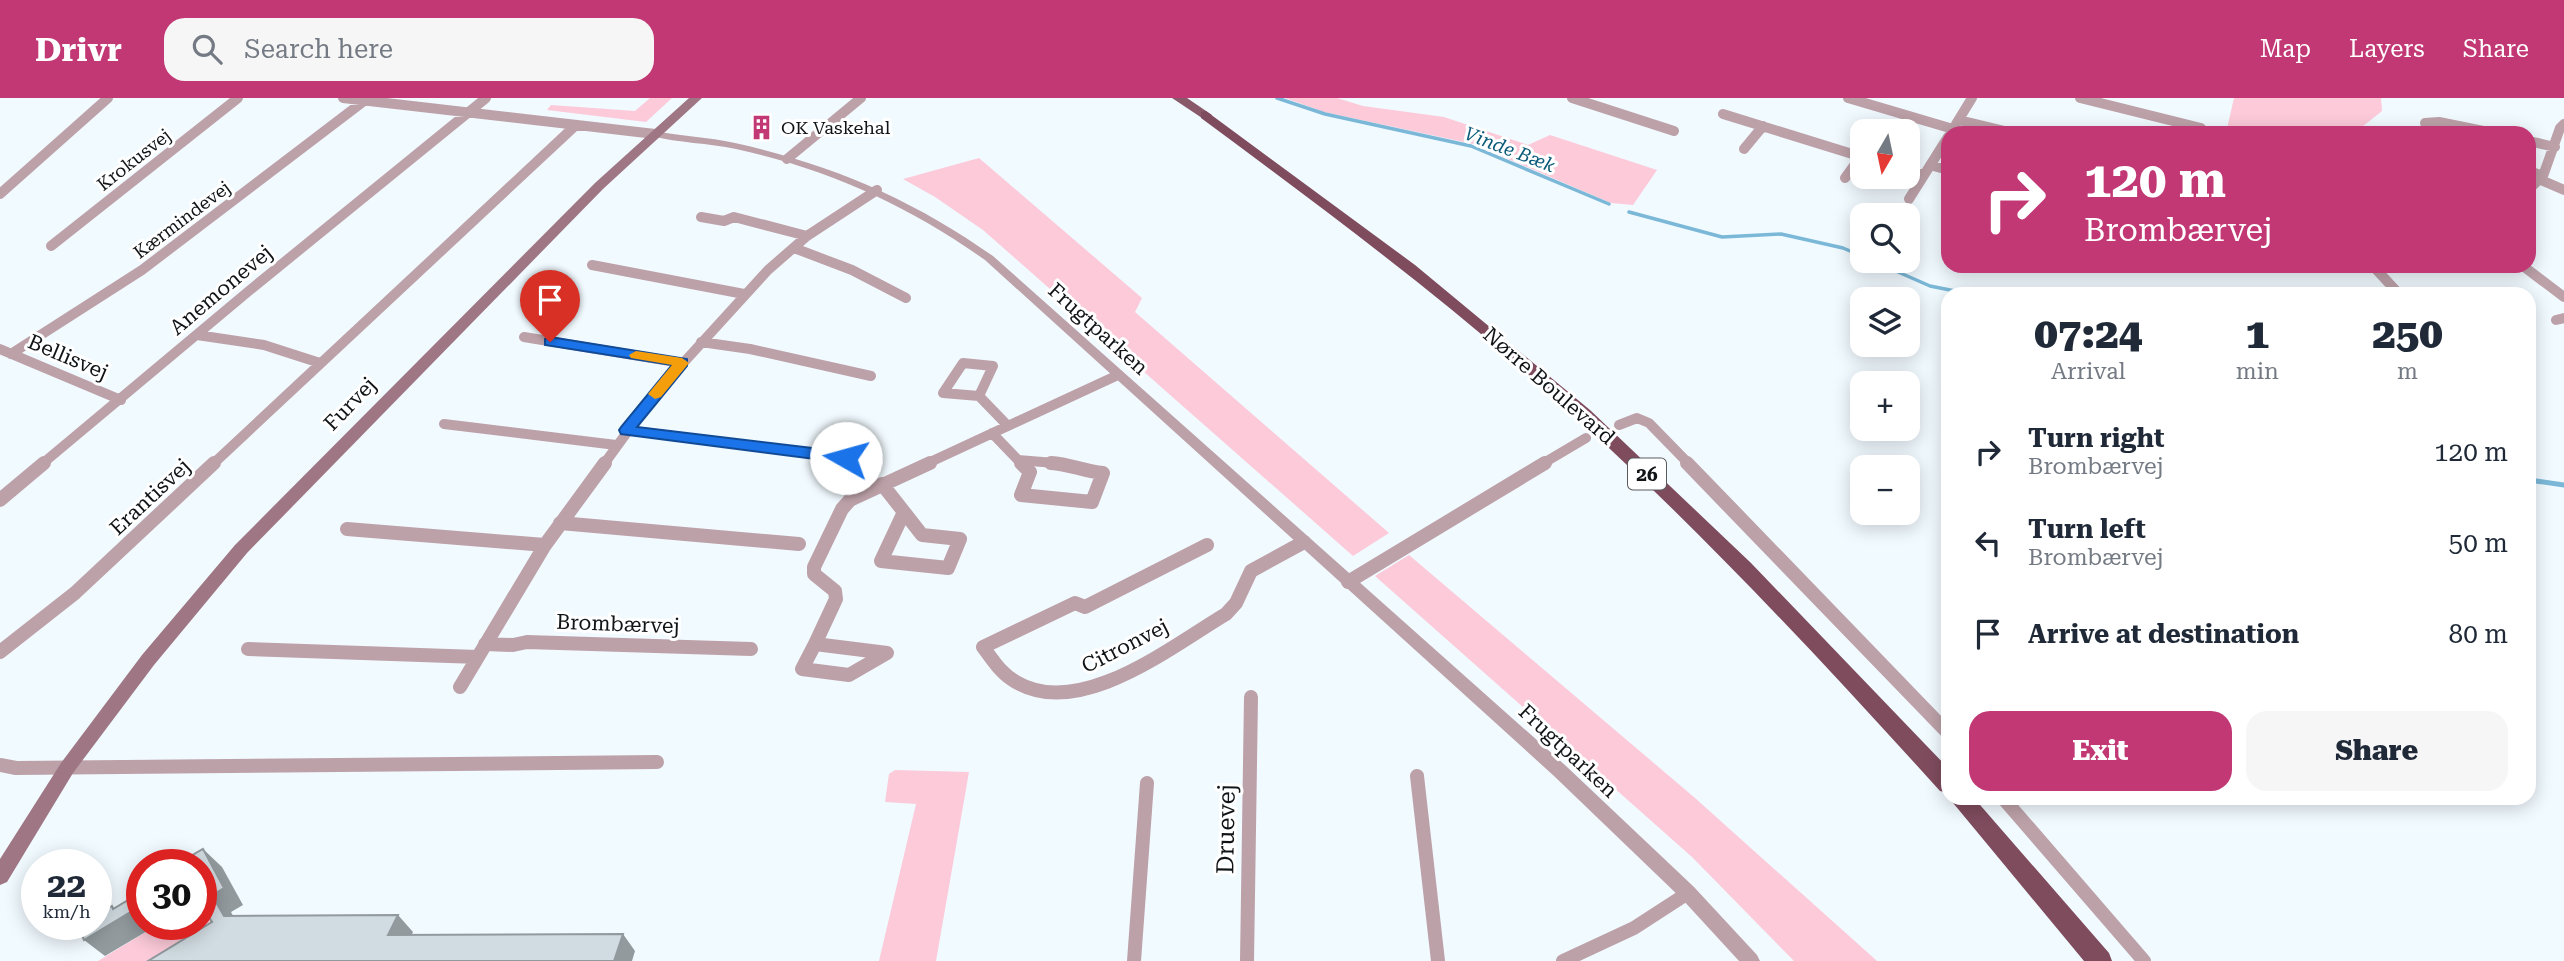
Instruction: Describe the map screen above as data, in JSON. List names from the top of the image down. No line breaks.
{"streets":{"highway":["Nørre Boulevard","26"],"main road":["Furvej"],"street":["Krokusvej","Kærmindevej","Anemonevej","Frugtparken","Bellisvej","Erantisvej","Brombærvej","Citronvej","Druevej"]},"crossings":[["Kærmindevej","Bellisvej"],["Anemonevej","Bellisvej"],["Frugtparken","Furvej"],["Frugtparken","Citronvej"]],"water":["Vinde Bæk"],"places":{"building":["OK Vaskehal"]},"north":"bottom","page":{"header":"Drivr","search":"Search here","nav":["Map","Layers","Share"],"map_buttons":["+","−"],"turn":["120 m","Brombærvej"],"eta":["07:24","Arrival","1","min","250","m"],"list":[{"name":"Turn right","note":"Brombærvej","value":"120 m"},{"name":"Turn left","note":"Brombærvej","value":"50 m"},{"name":"Arrive at destination","value":"80 m"}],"buttons":["Exit","Share"],"speed":"22 km/h","limit":"30"}}
